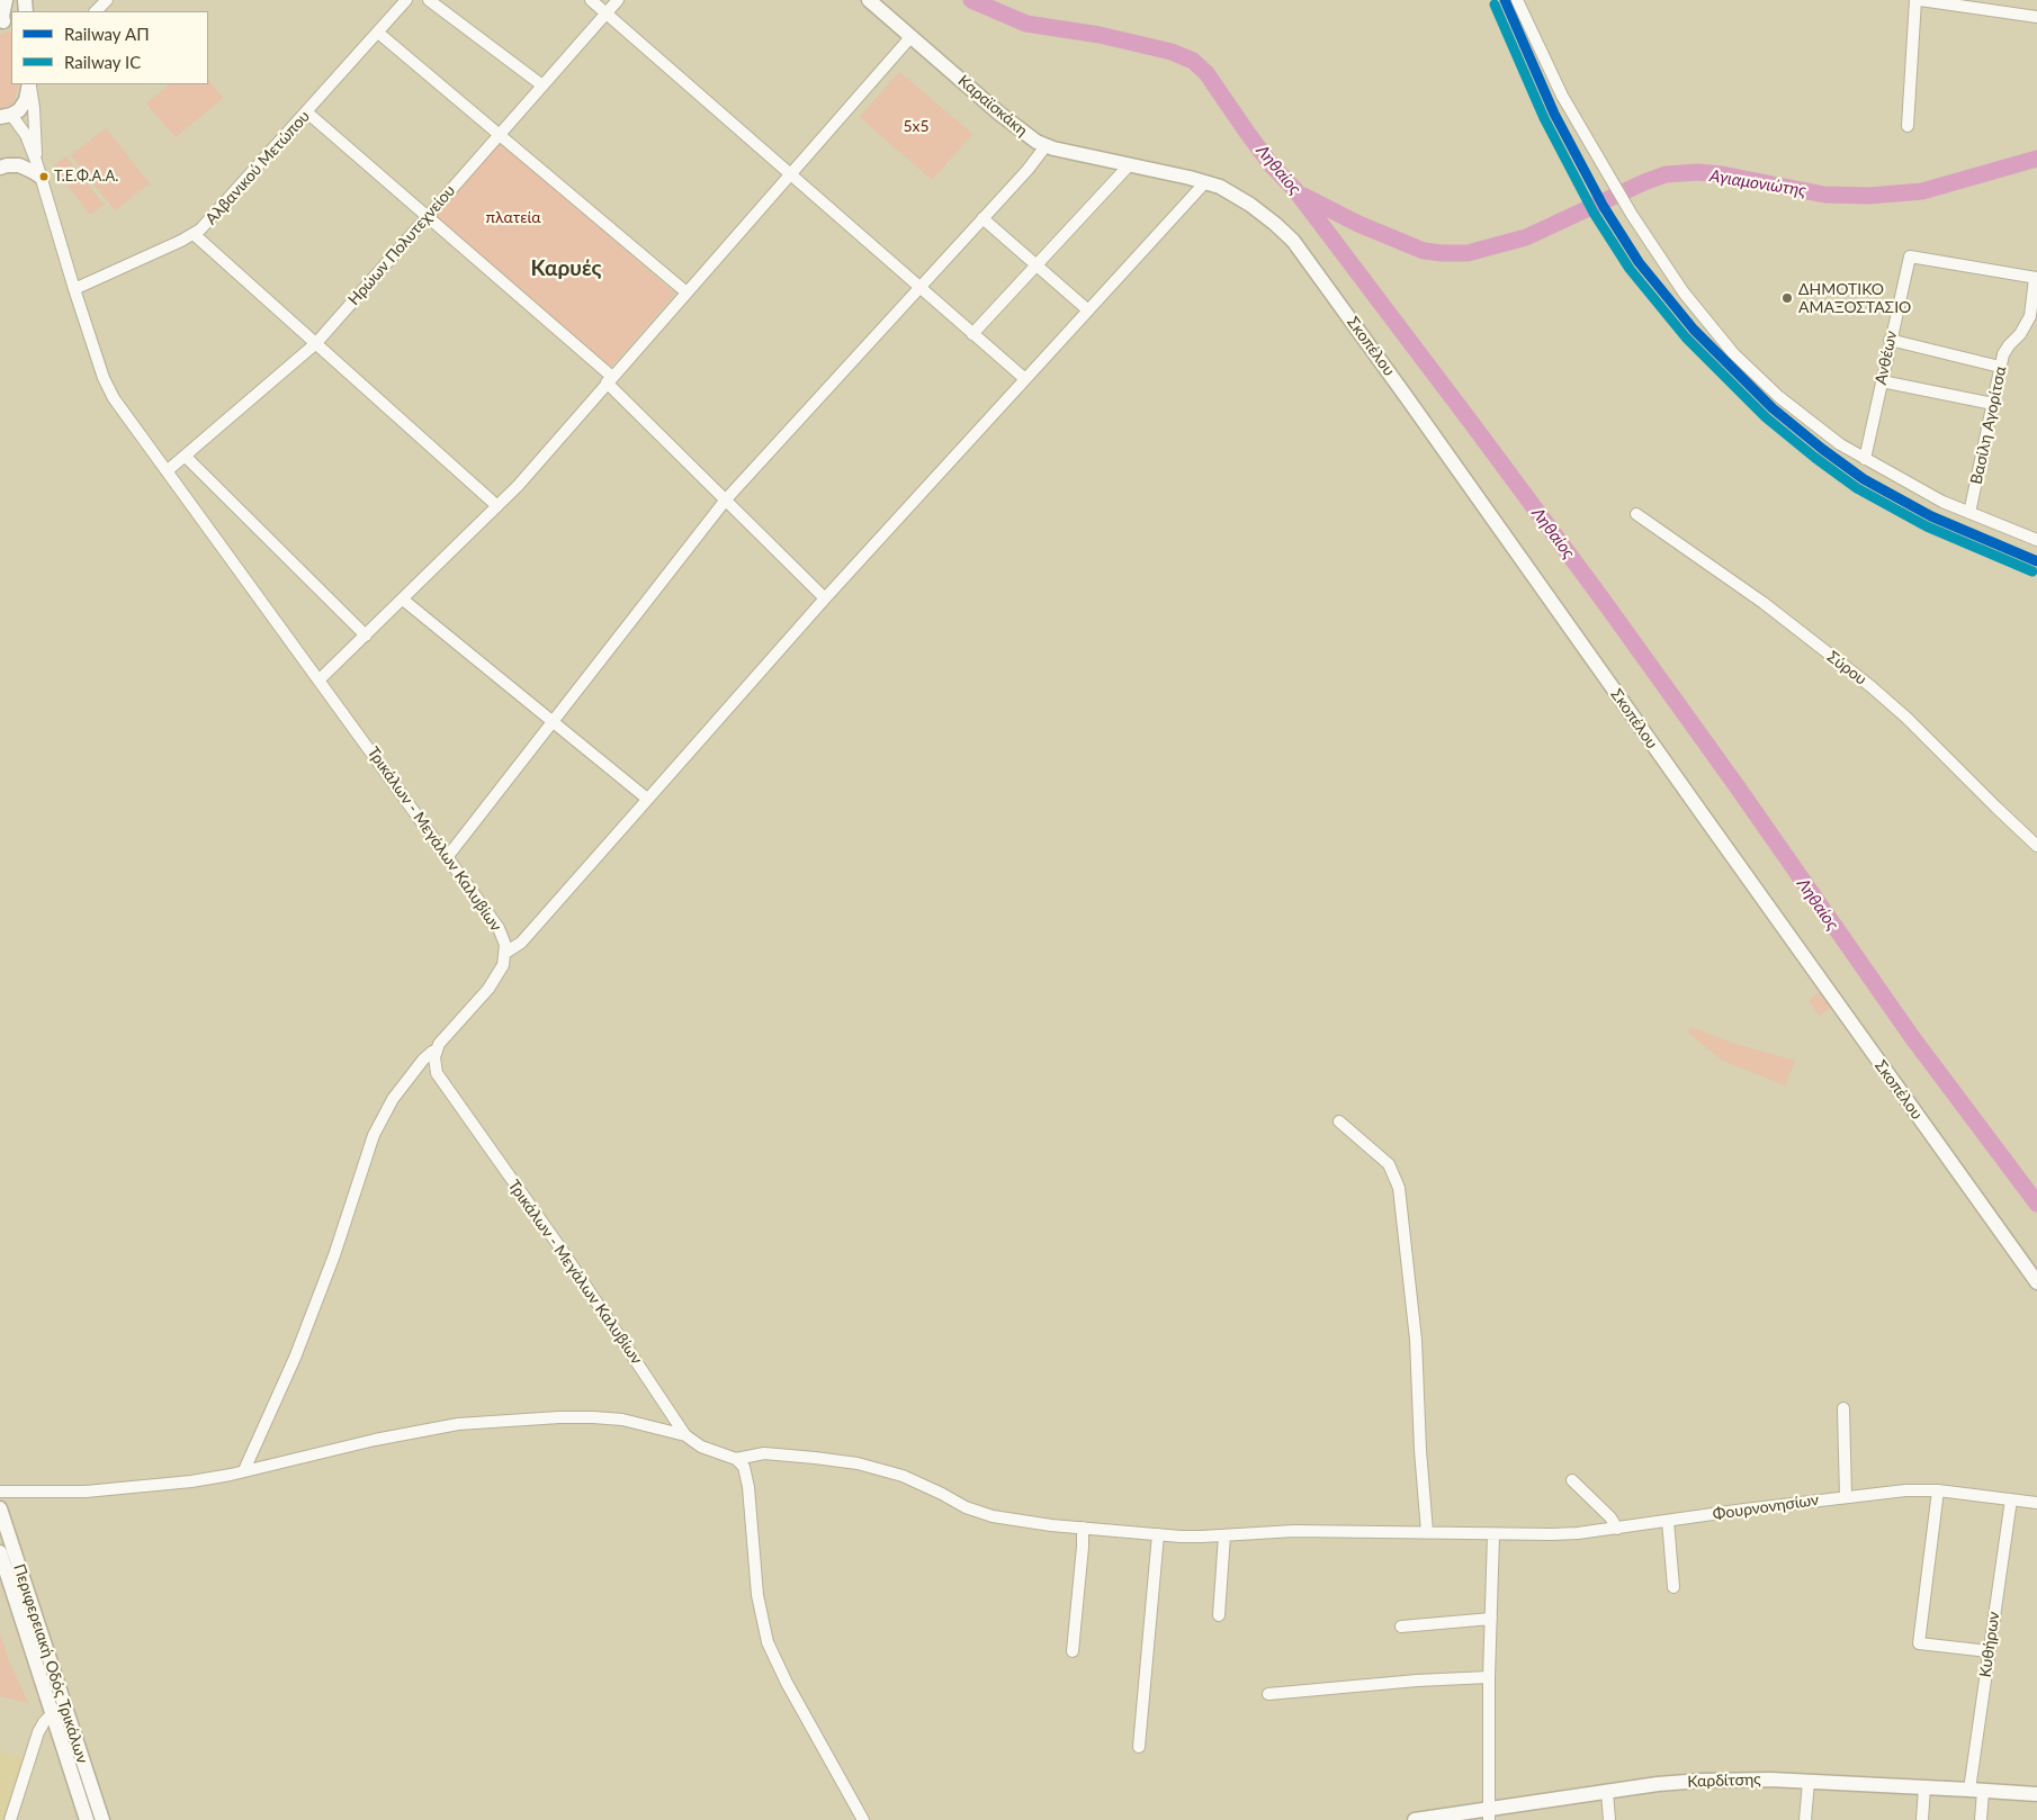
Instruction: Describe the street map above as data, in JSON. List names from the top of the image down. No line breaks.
{"streets":{"main road":["Καραϊσκάκη","Σκοπέλου","Περιφερειακή Οδός Τρικάλων","Καρδίτσης"],"street":["Αλβανικού Μετώπου","Ηρώων Πολυτεχνείου","Ανθέων","Βασίλη Αγορίτσα","Σύρου","Τρικάλων - Μεγάλων Καλυβίων","Φουρνονησίων","Κυθήρων"]},"crossings":[["Καραϊσκάκη","Σκοπέλου"],["Αλβανικού Μετώπου","Τρικάλων - Μεγάλων Καλυβίων"],["Ηρώων Πολυτεχνείου","Τρικάλων - Μεγάλων Καλυβίων"],["Ανθέων","Βασίλη Αγορίτσα"],["Τρικάλων - Μεγάλων Καλυβίων","Φουρνονησίων"],["Φουρνονησίων","Κυθήρων"],["Κυθήρων","Καρδίτσης"]],"districts":["Καρυές"],"water":["Ληθαίος","Αγιαμονιώτης"],"parks":["5x5","πλατεία"],"places":["Τ.Ε.Φ.Α.Α.","ΔΗΜΟΤΙΚΟ ΑΜΑΞΟΣΤΑΣΙΟ"],"lines":["rail line ΑΠ","rail line IC"],"legend":["Railway ΑΠ","Railway IC"]}
